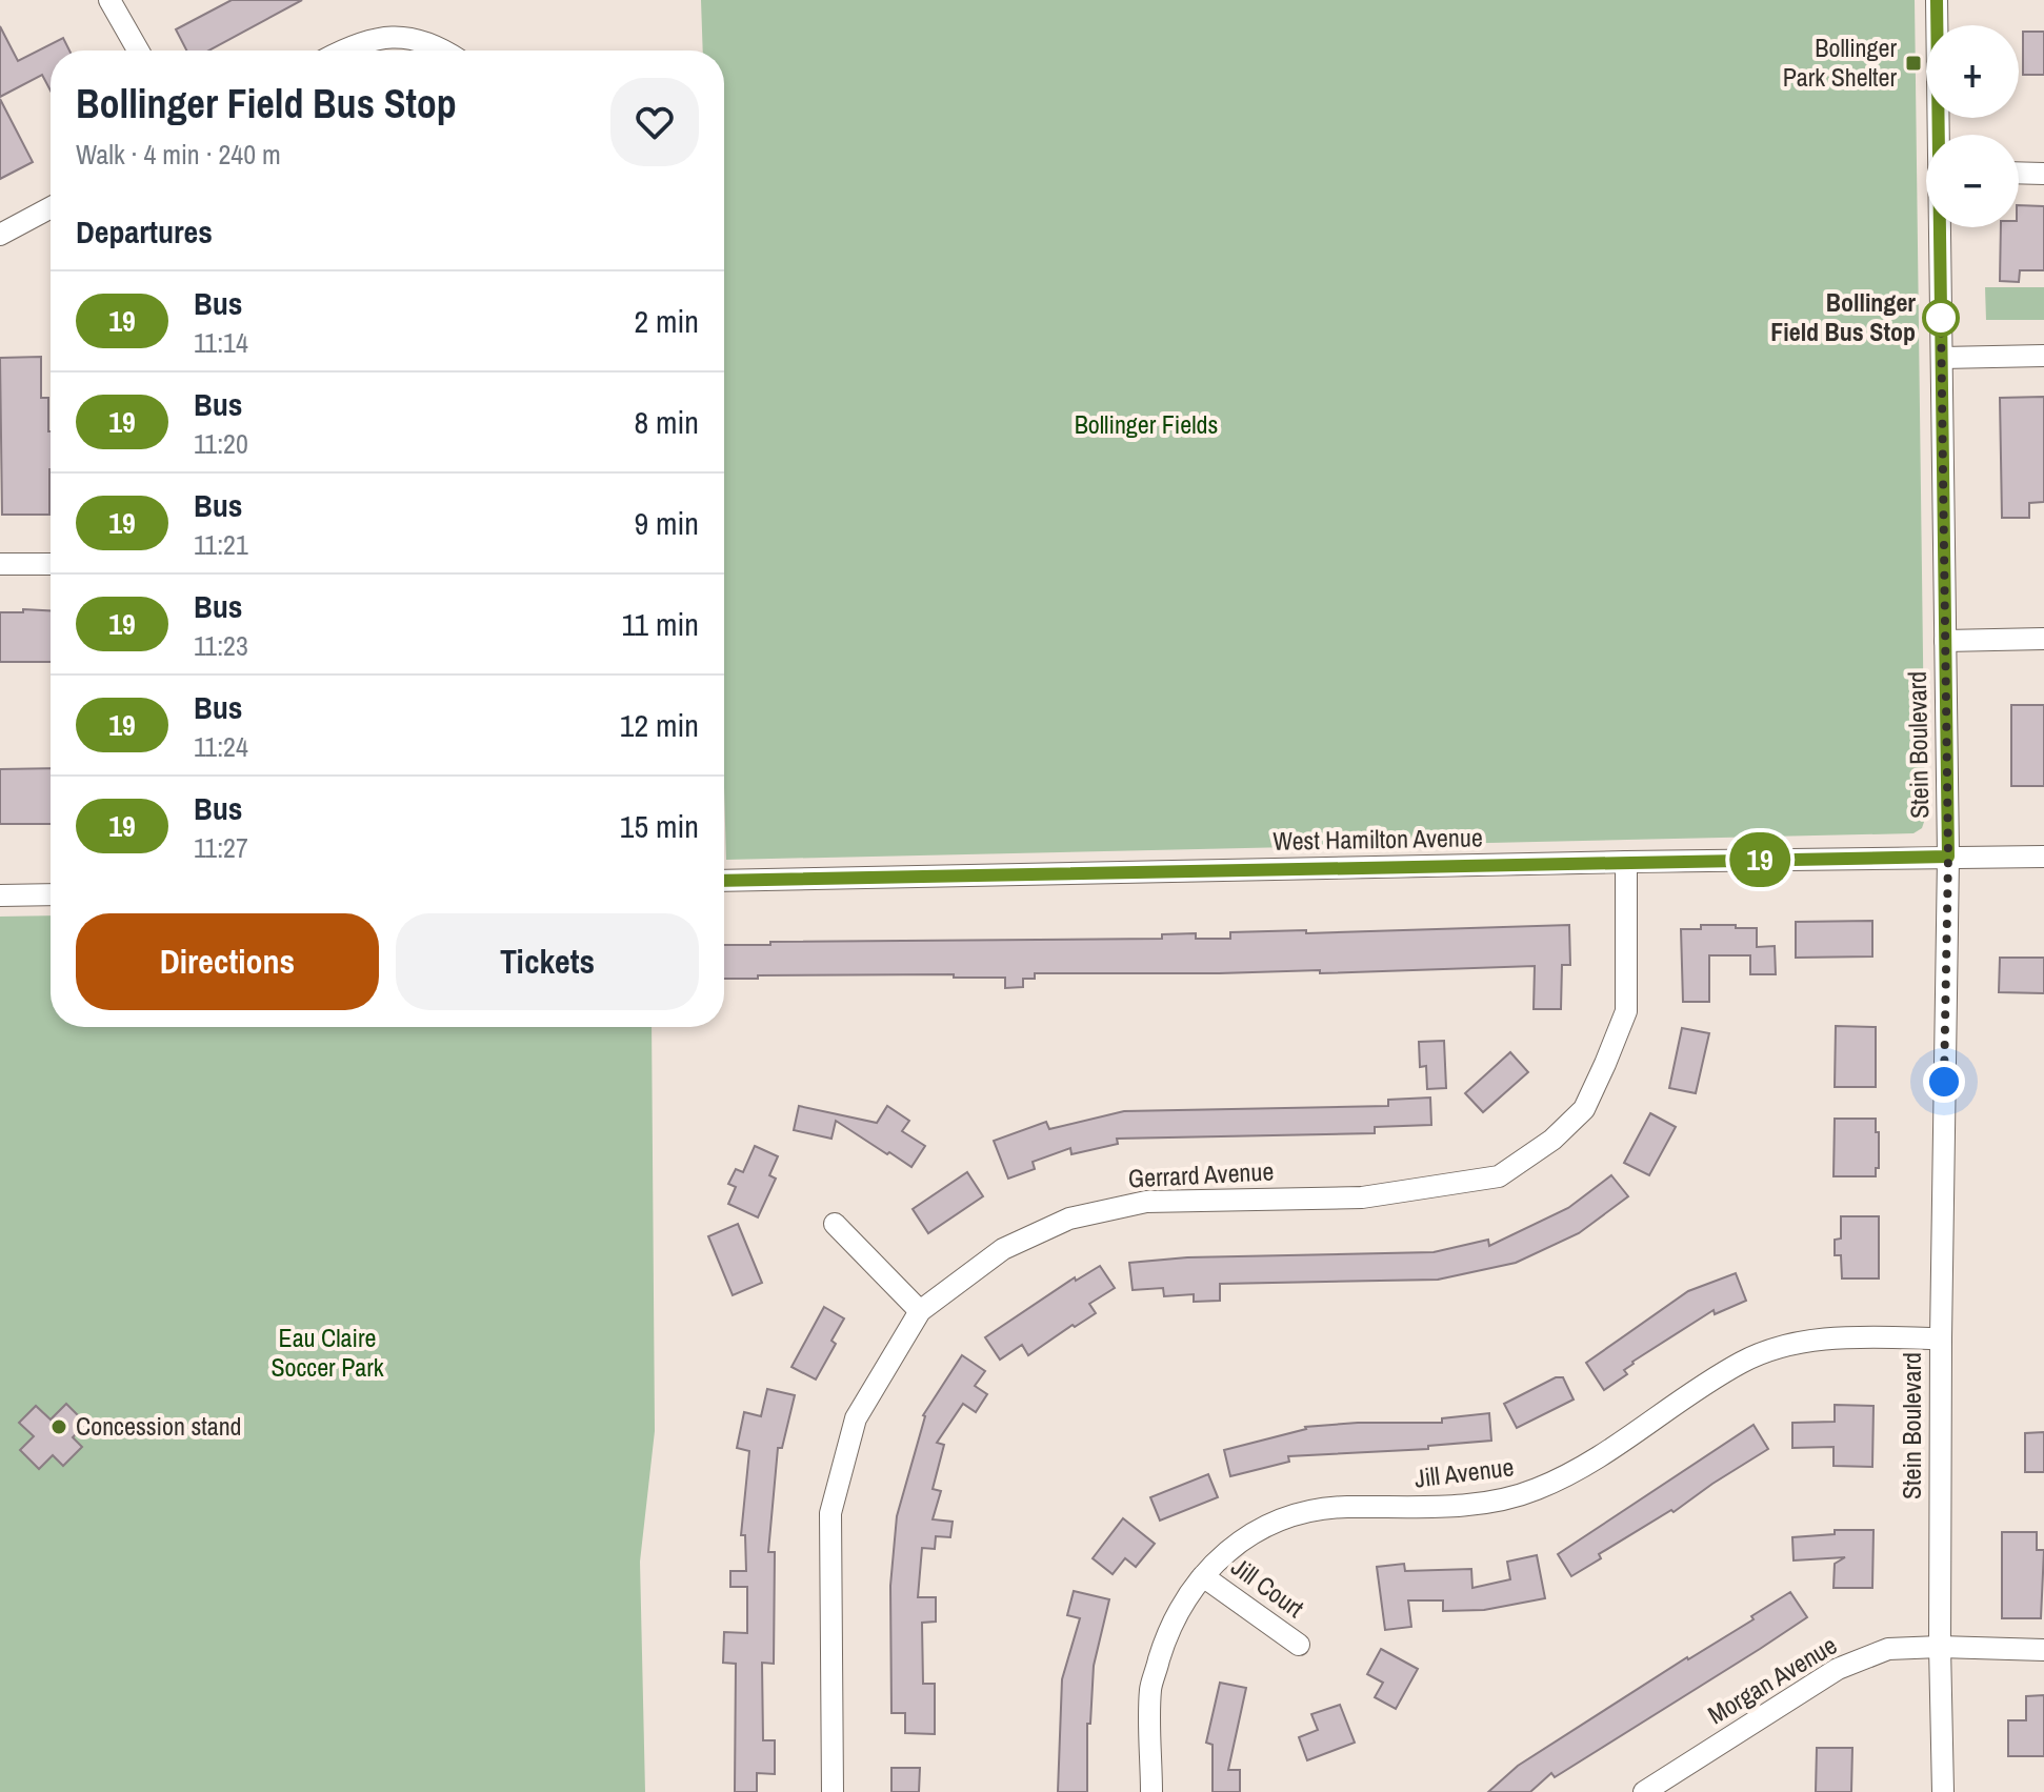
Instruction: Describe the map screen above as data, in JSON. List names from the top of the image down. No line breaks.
{"streets":{"street":["Stein Boulevard","West Hamilton Avenue","Gerrard Avenue","Jill Avenue","Jill Court","Morgan Avenue"]},"crossings":[["Stein Boulevard","West Hamilton Avenue"],["Stein Boulevard","Jill Avenue"],["Stein Boulevard","Morgan Avenue"],["West Hamilton Avenue","Gerrard Avenue"],["Jill Avenue","Jill Court"]],"parks":["Bollinger Fields","Eau Claire Soccer Park"],"places":{"transit":["Bollinger Park Shelter"],"other":["Bollinger Field Bus Stop","Concession stand"]},"lines":["bus line 19"],"page":{"on_map":"19","map_buttons":["+","−"],"heading":[["Bollinger Field Bus Stop","Walk · 4 min · 240 m"],"Departures"],"list":[{"mark":"19","name":"Bus","note":"11:14","value":"2 min"},{"mark":"19","name":"Bus","note":"11:20","value":"8 min"},{"mark":"19","name":"Bus","note":"11:21","value":"9 min"},{"mark":"19","name":"Bus","note":"11:23","value":"11 min"},{"mark":"19","name":"Bus","note":"11:24","value":"12 min"},{"mark":"19","name":"Bus","note":"11:27","value":"15 min"}],"buttons":["Directions","Tickets"]}}
